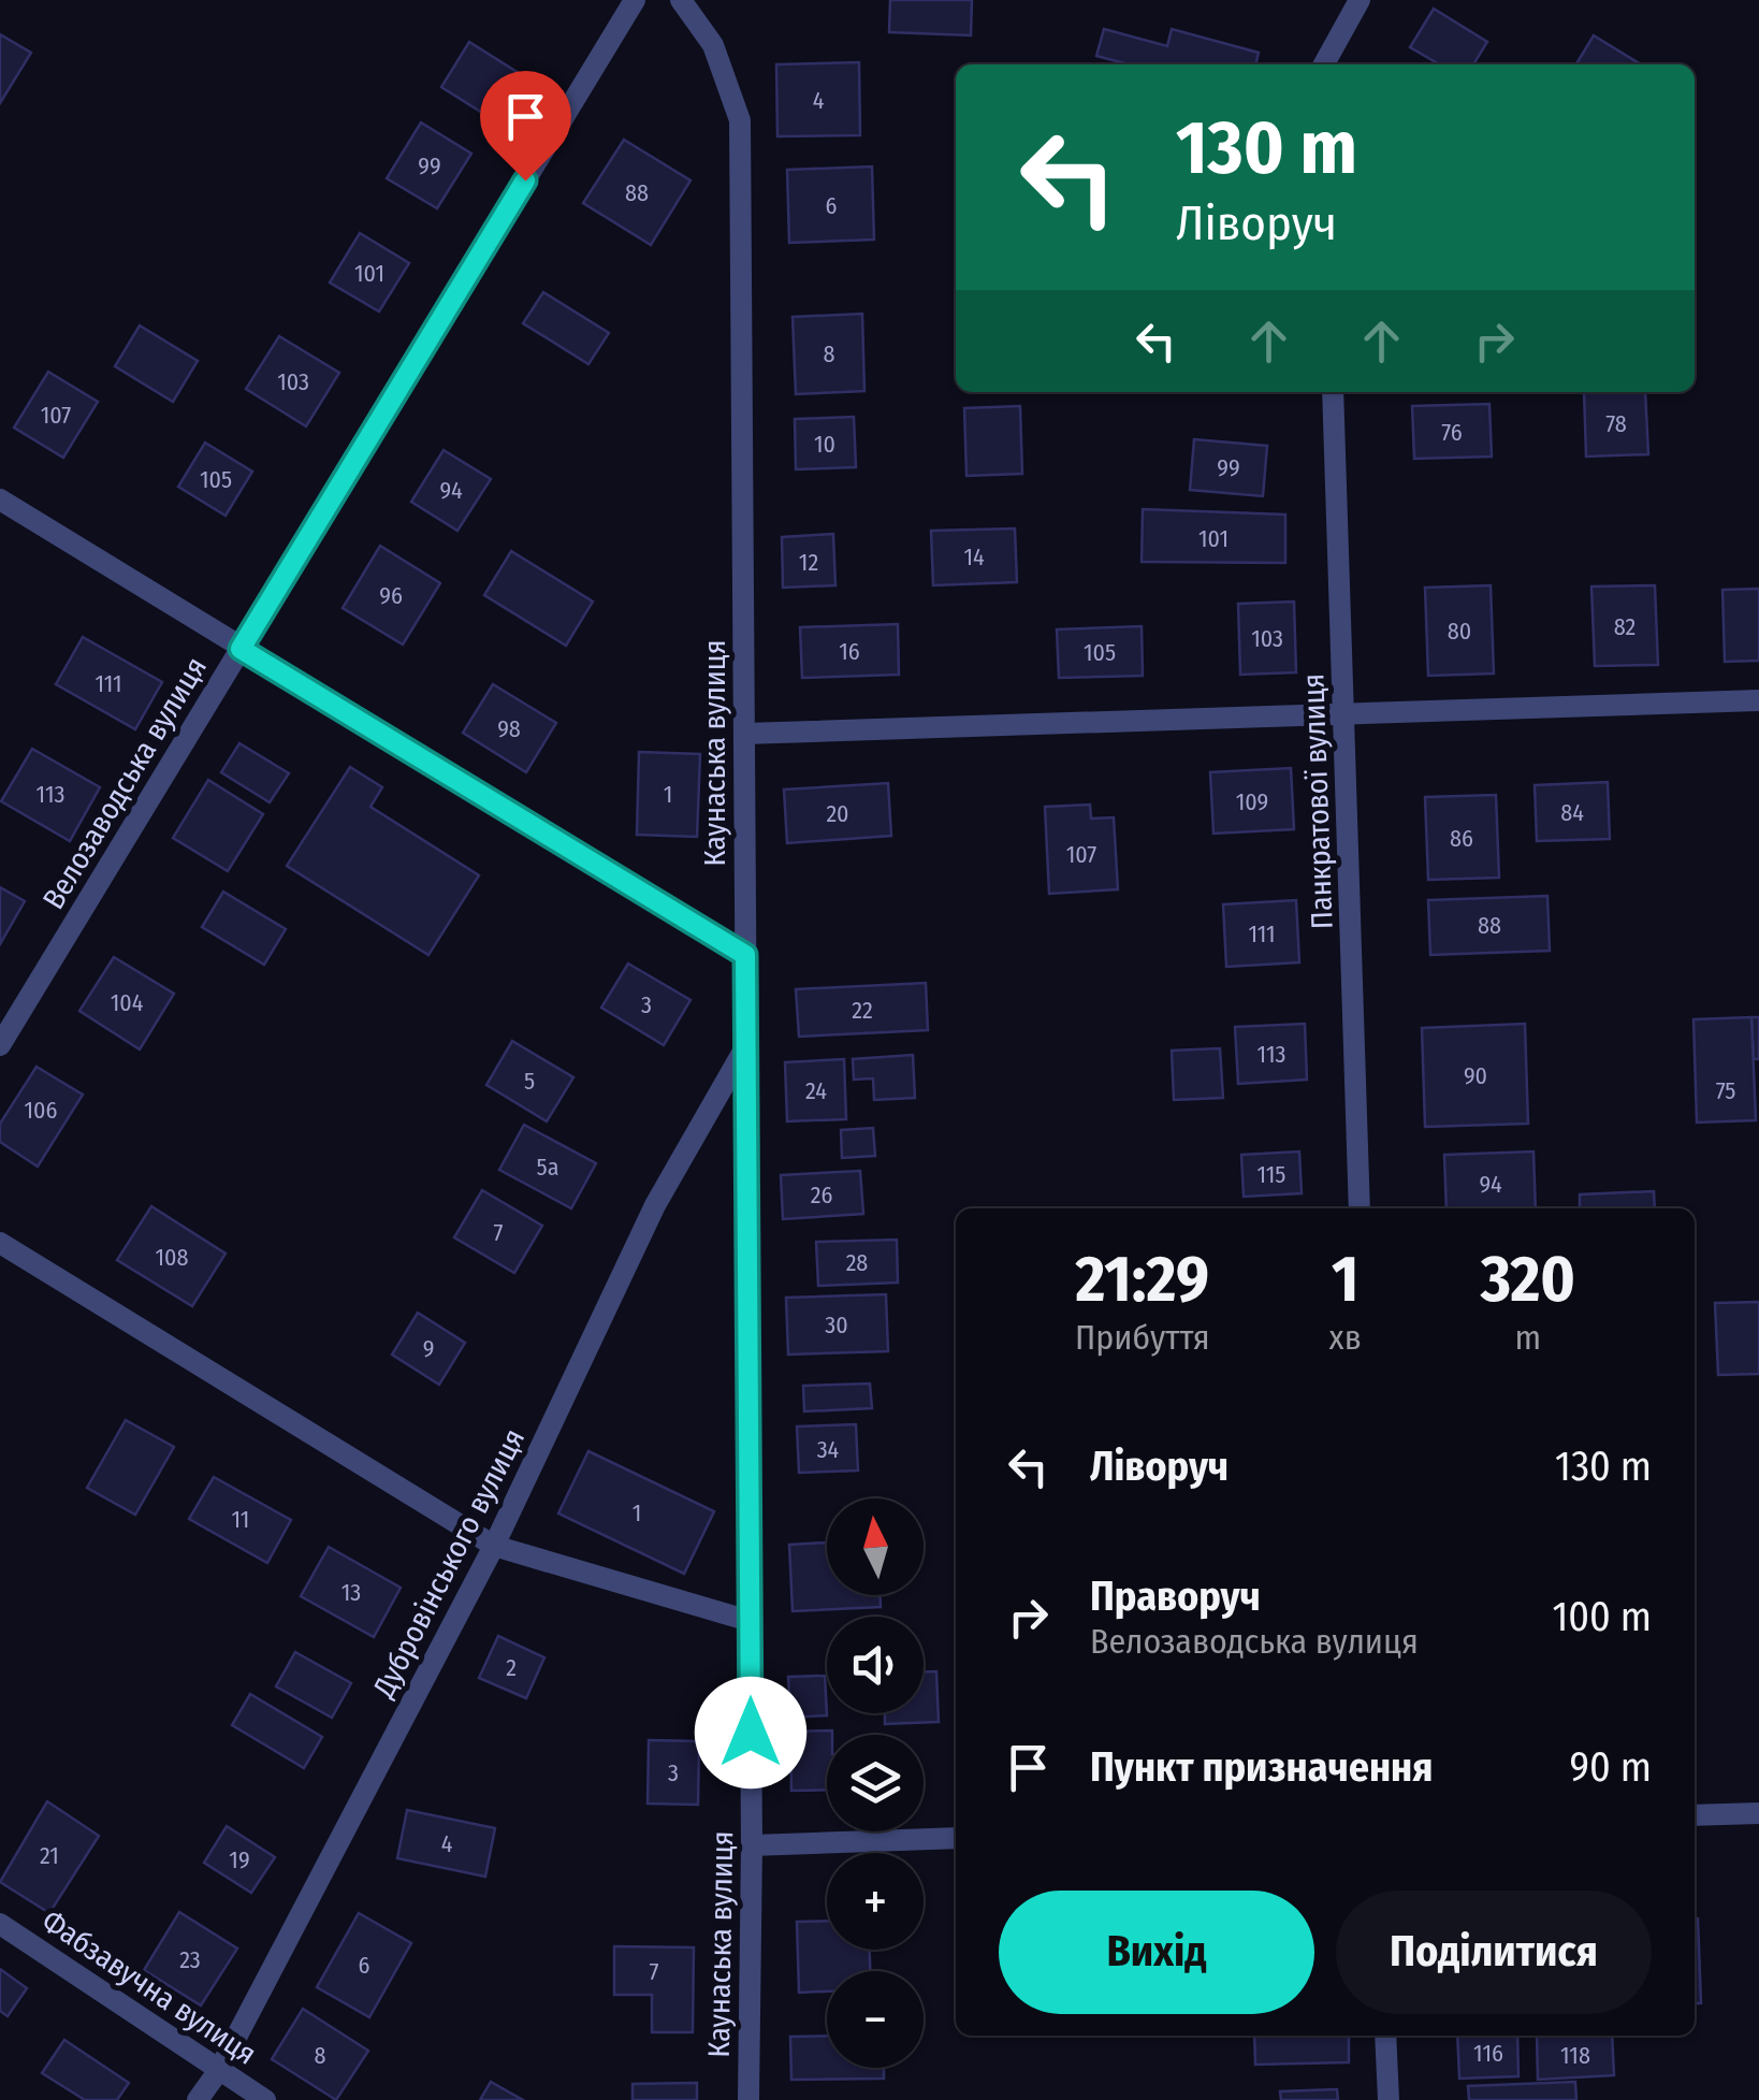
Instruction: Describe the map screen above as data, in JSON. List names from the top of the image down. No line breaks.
{"streets":{"street":["Каунаська вулиця","Велозаводська вулиця","Панкратової вулиця","Дубровінського вулиця","Фабзавучна вулиця"]},"crossings":[["Каунаська вулиця","Дубровінського вулиця"],["Дубровінського вулиця","Фабзавучна вулиця"]],"house_numbers":["4","99","88","6","101","8","103","107","78","76","10","99","105","94","101","14","12","96","82","80","103","16","105","111","98","113","1","109","84","20","86","107","88","111","104","3","22","113","90","5","24","75","106","5а","115","94","26","7","108","28","30","9","34","1","11","13","2","3","4","21","19","23","6","7","116","8","118"],"north":"top","page":{"turn":["130 m","Ліворуч"],"eta":["21:29","Прибуття","1","хв","320","m"],"list":[{"name":"Ліворуч","value":"130 m"},{"name":"Праворуч","note":"Велозаводська вулиця","value":"100 m"},{"name":"Пункт призначення","value":"90 m"}],"map_buttons":["+","−"],"buttons":["Вихід","Поділитися"]}}
